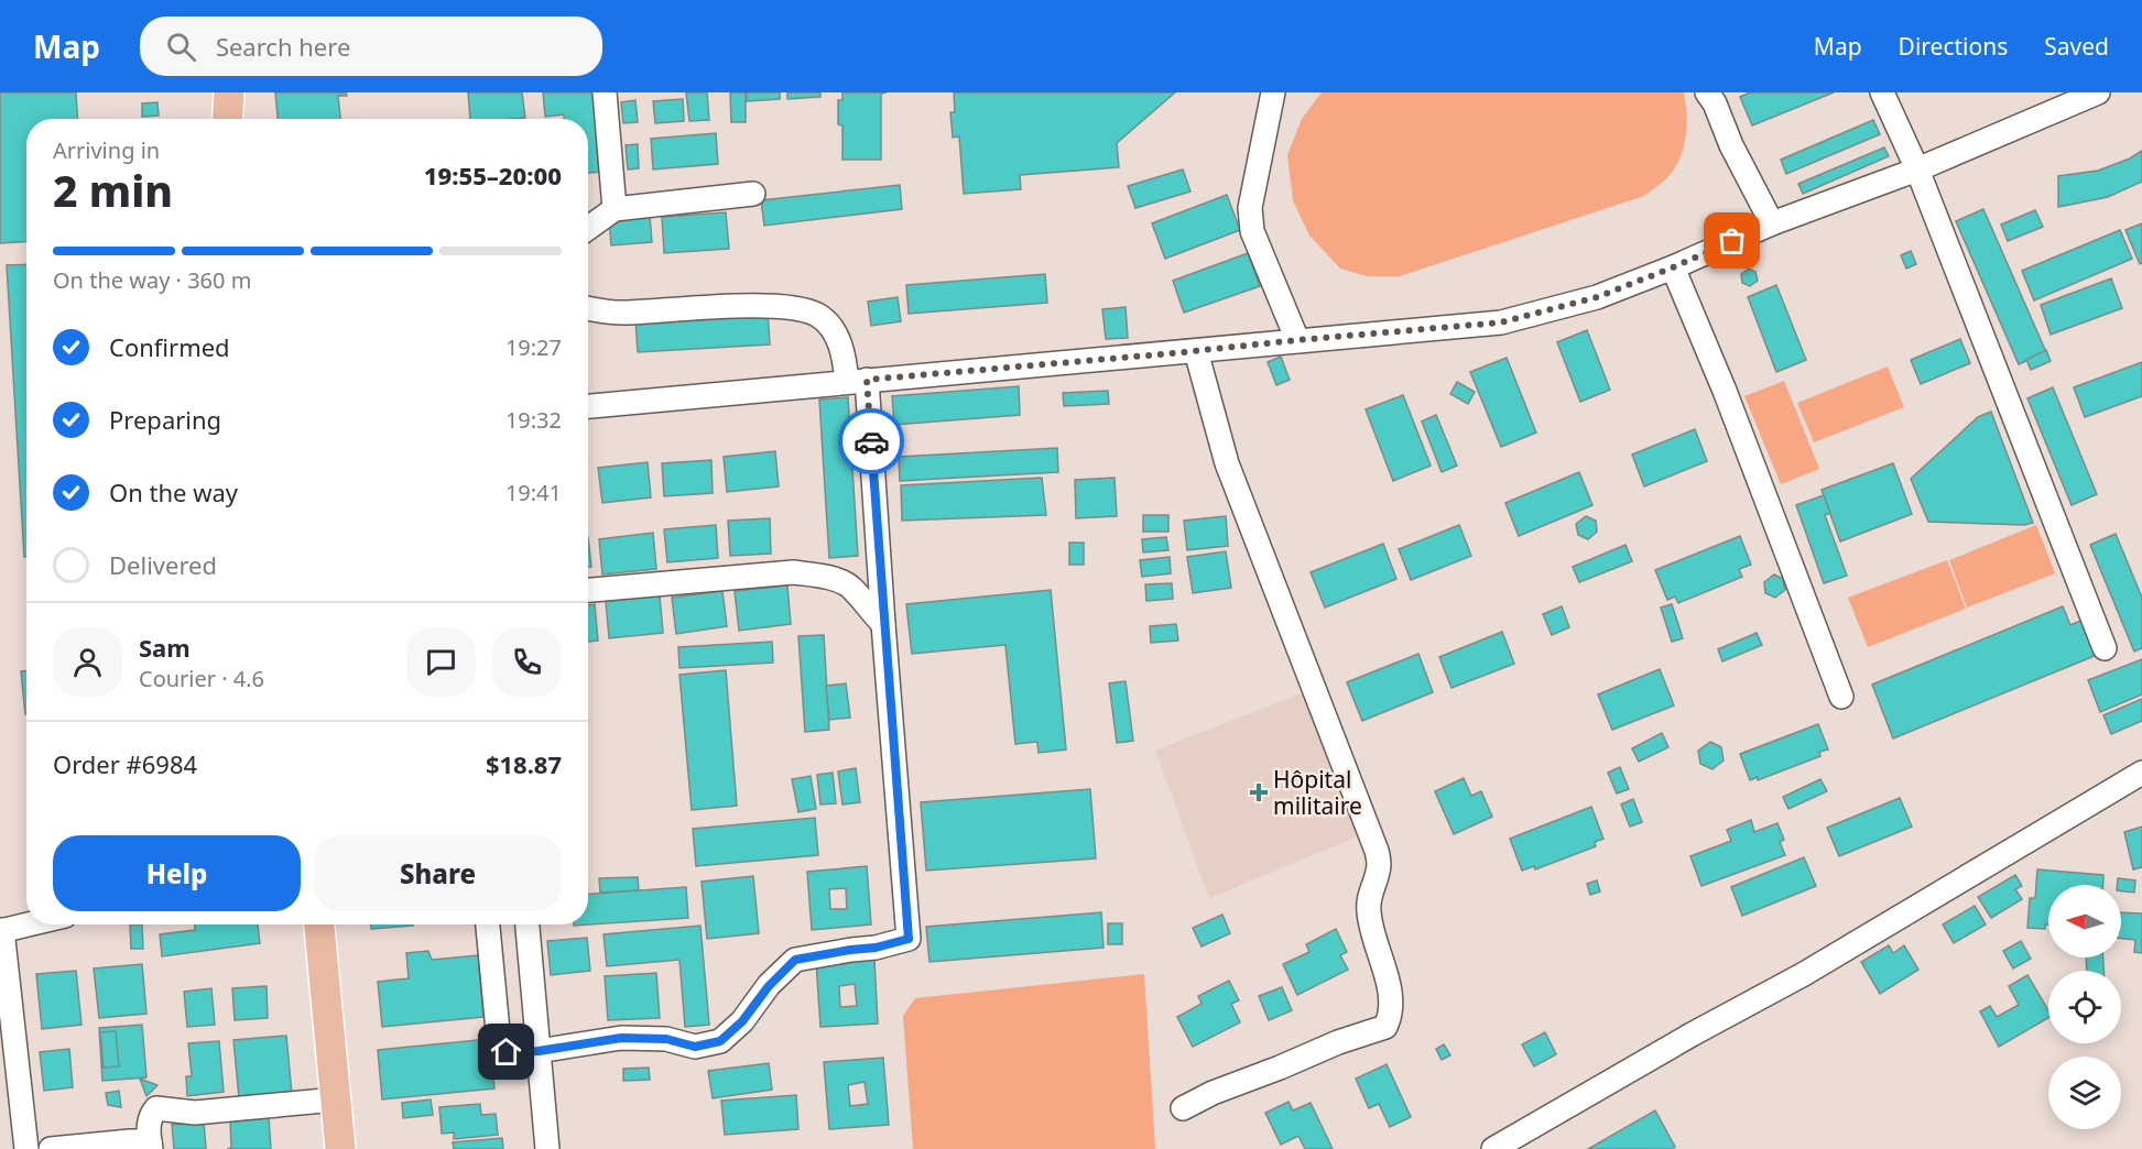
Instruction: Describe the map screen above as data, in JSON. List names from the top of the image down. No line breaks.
{"places":{"health":["Hôpital militaire"]},"north":"left","page":{"header":"Map","search":"Search here","nav":["Map","Directions","Saved"],"heading":["2 min","Arriving in","19:55–20:00"],"panel":["Sam","Courier · 4.6","Order #6984","$18.87"],"bar":"On the way · 360 m","list":[["Confirmed","19:27"],["Preparing","19:32"],["On the way","19:41"],"Delivered"],"buttons":["Help","Share"]}}
